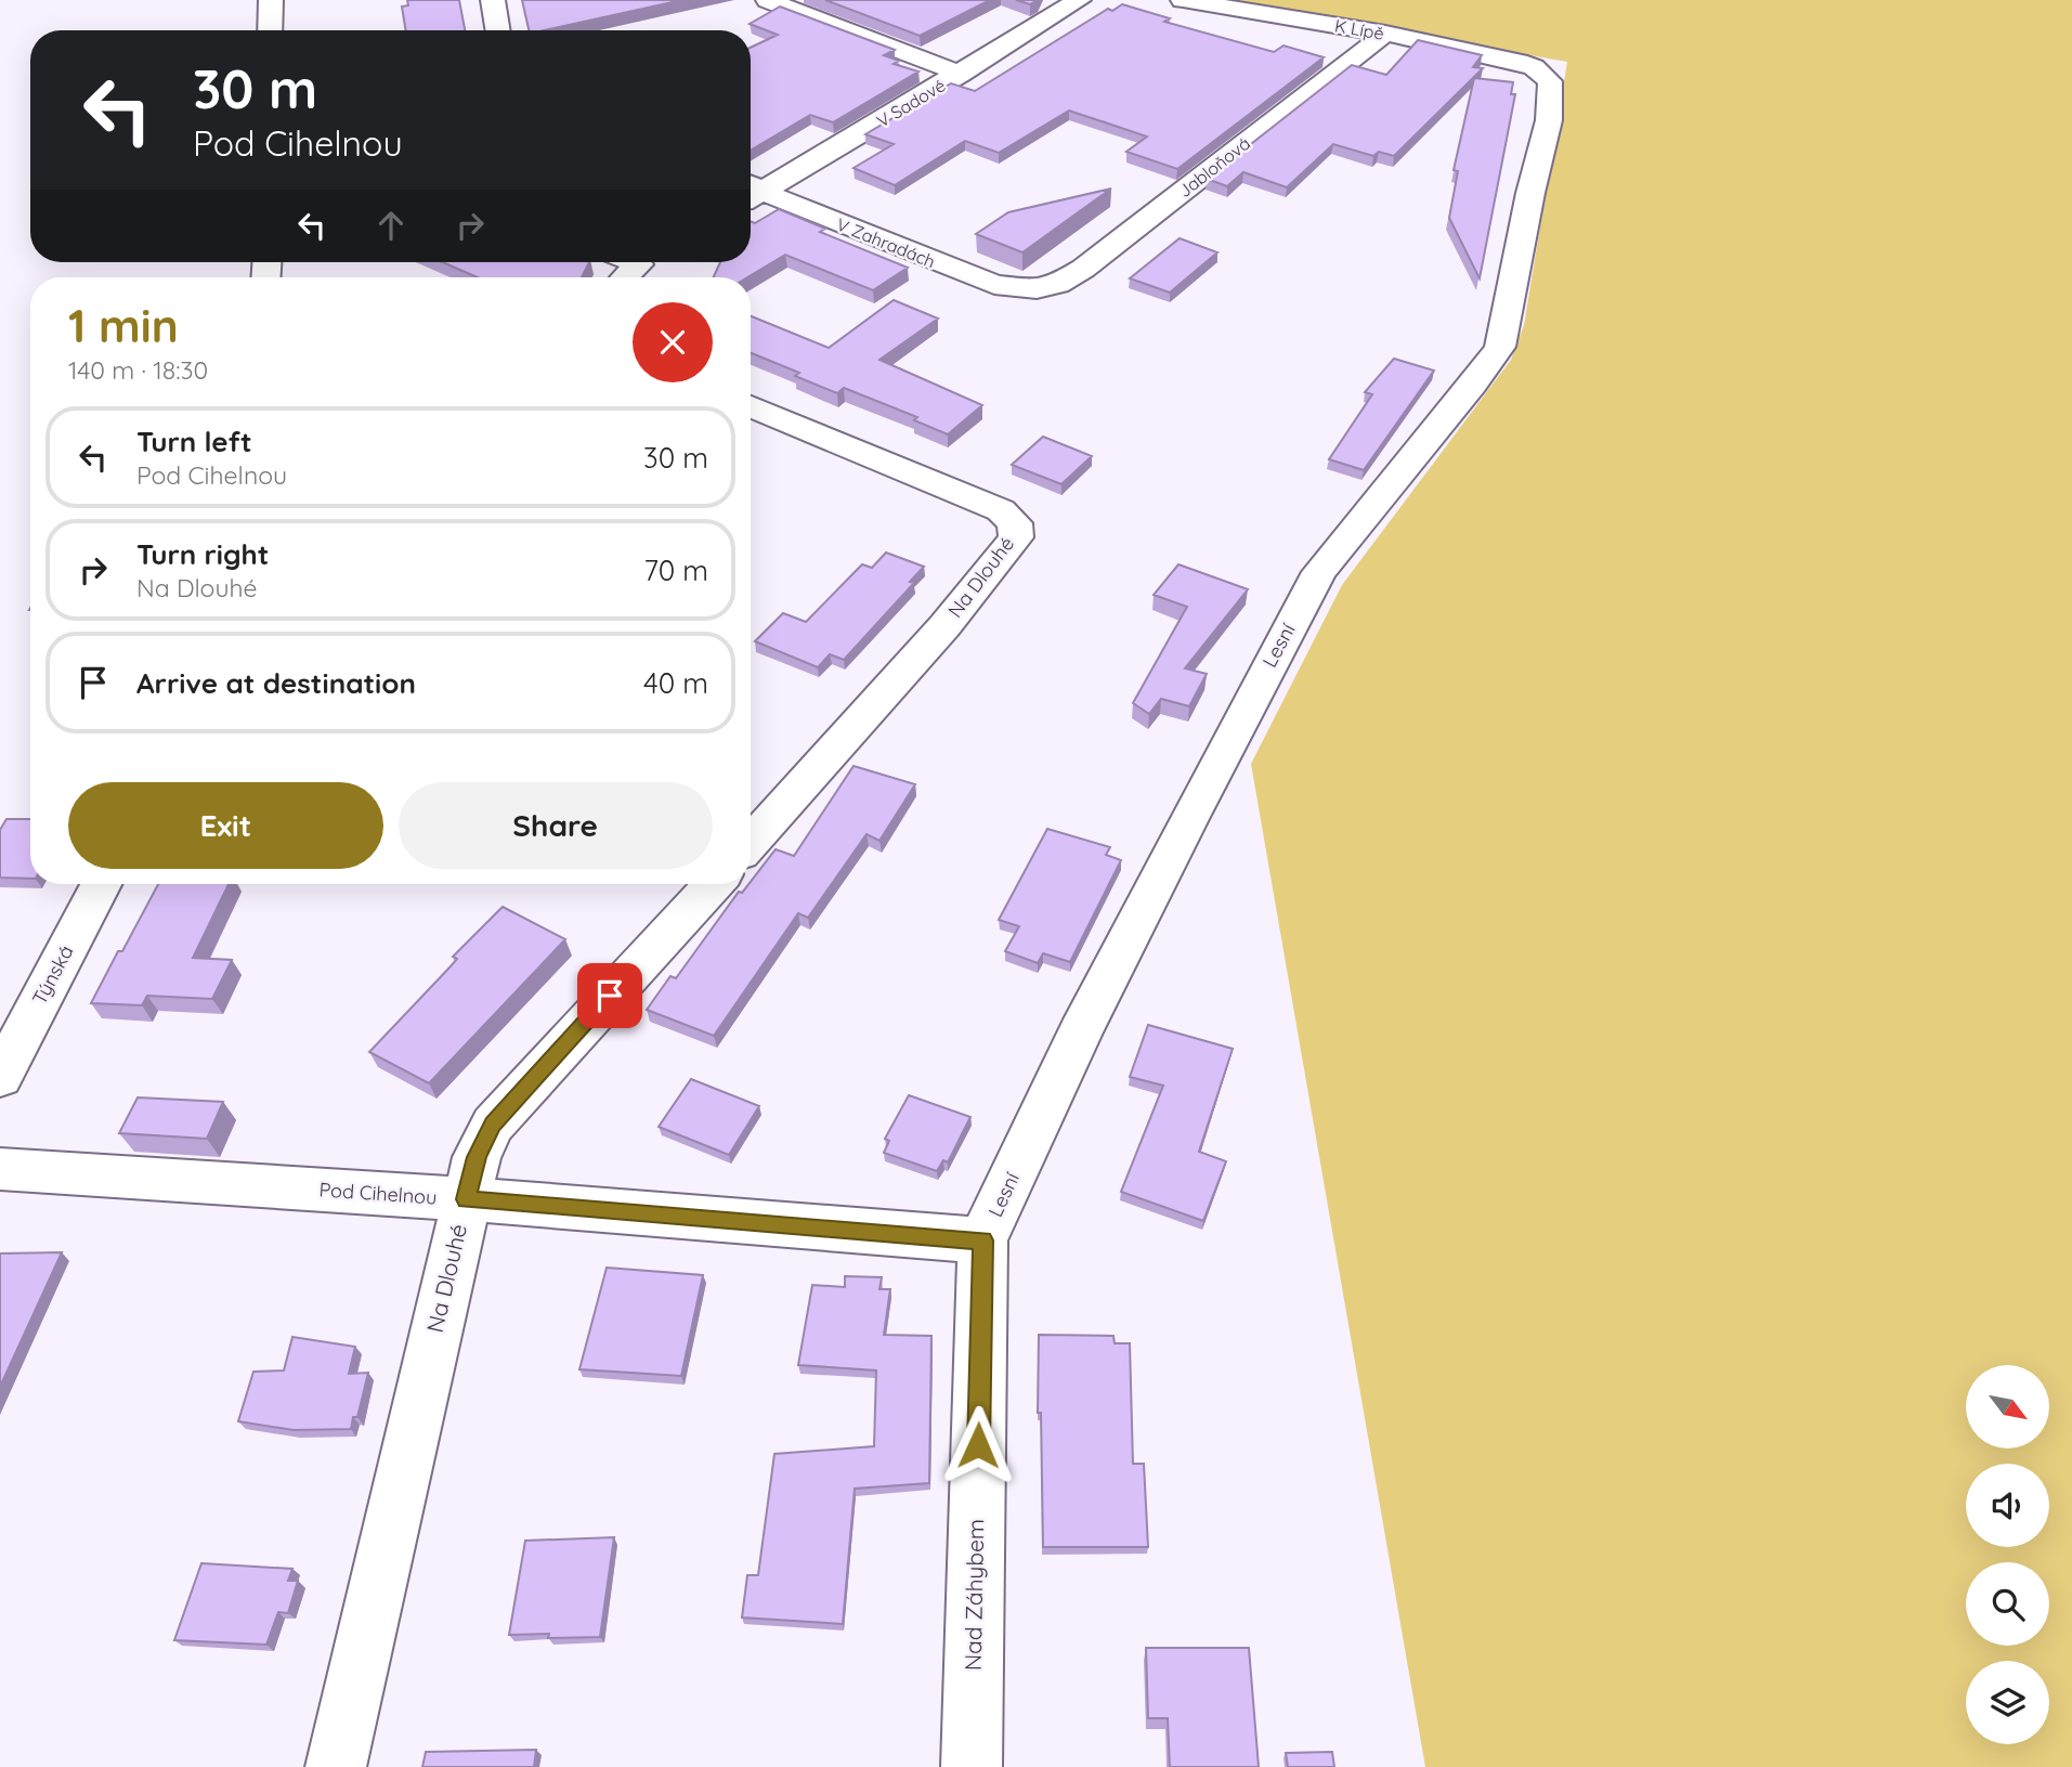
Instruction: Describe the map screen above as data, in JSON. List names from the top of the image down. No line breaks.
{"streets":{"street":["K Lípě","V Sadové","Jabloňová","V Zahradách","Na Dlouhé","Lesní","Týnská","Pod Cihelnou","Nad Záhybem"]},"crossings":[["K Lípě","Jabloňová"],["K Lípě","Lesní"],["Jabloňová","V Zahradách"],["Na Dlouhé","Pod Cihelnou"],["Lesní","Pod Cihelnou"],["Lesní","Nad Záhybem"],["Pod Cihelnou","Nad Záhybem"]],"north":"bottom right","page":{"turn":["30 m","Pod Cihelnou"],"heading":["1 min","140 m · 18:30"],"list":[{"name":"Turn left","note":"Pod Cihelnou","value":"30 m"},{"name":"Turn right","note":"Na Dlouhé","value":"70 m"},{"name":"Arrive at destination","value":"40 m"}],"buttons":["Exit","Share"]}}
